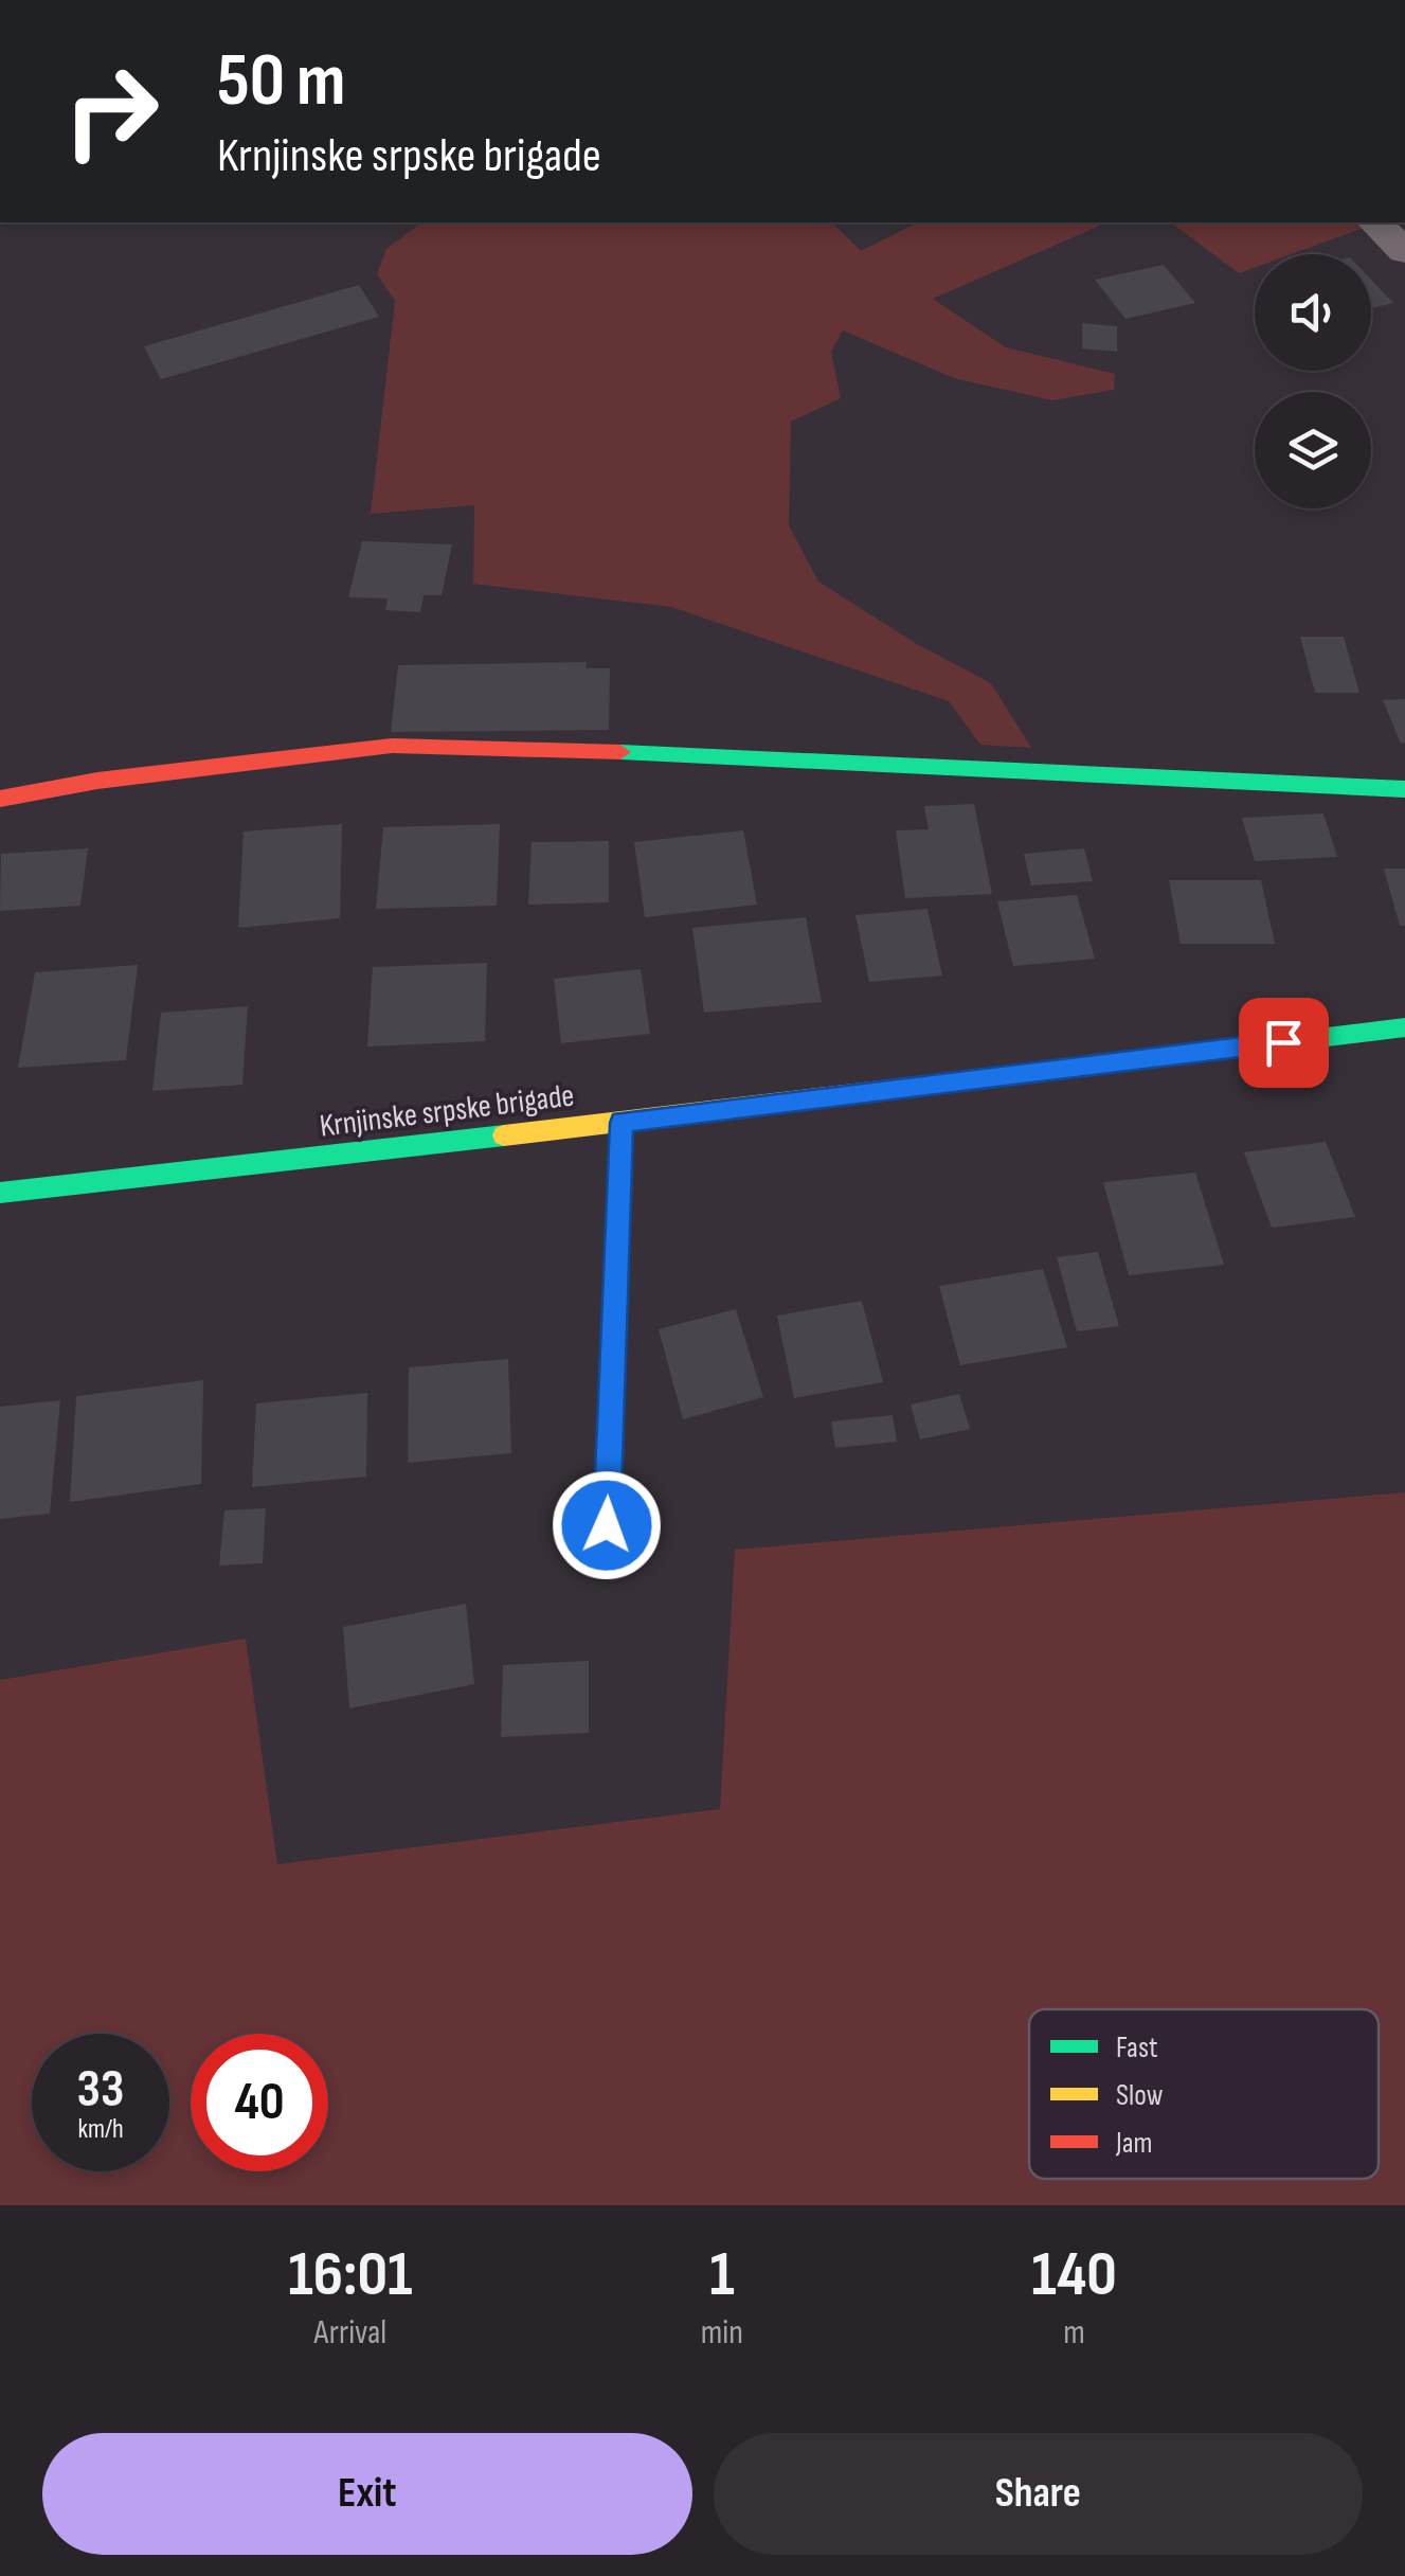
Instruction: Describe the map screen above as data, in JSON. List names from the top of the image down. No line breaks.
{"streets":{"street":["Krnjinske srpske brigade"]},"legend":["Fast","Slow","Jam"],"page":{"turn":["50 m","Krnjinske srpske brigade"],"speed":"33 km/h","limit":"40","eta":["16:01","Arrival","1","min","140","m"],"buttons":["Exit","Share"]}}
